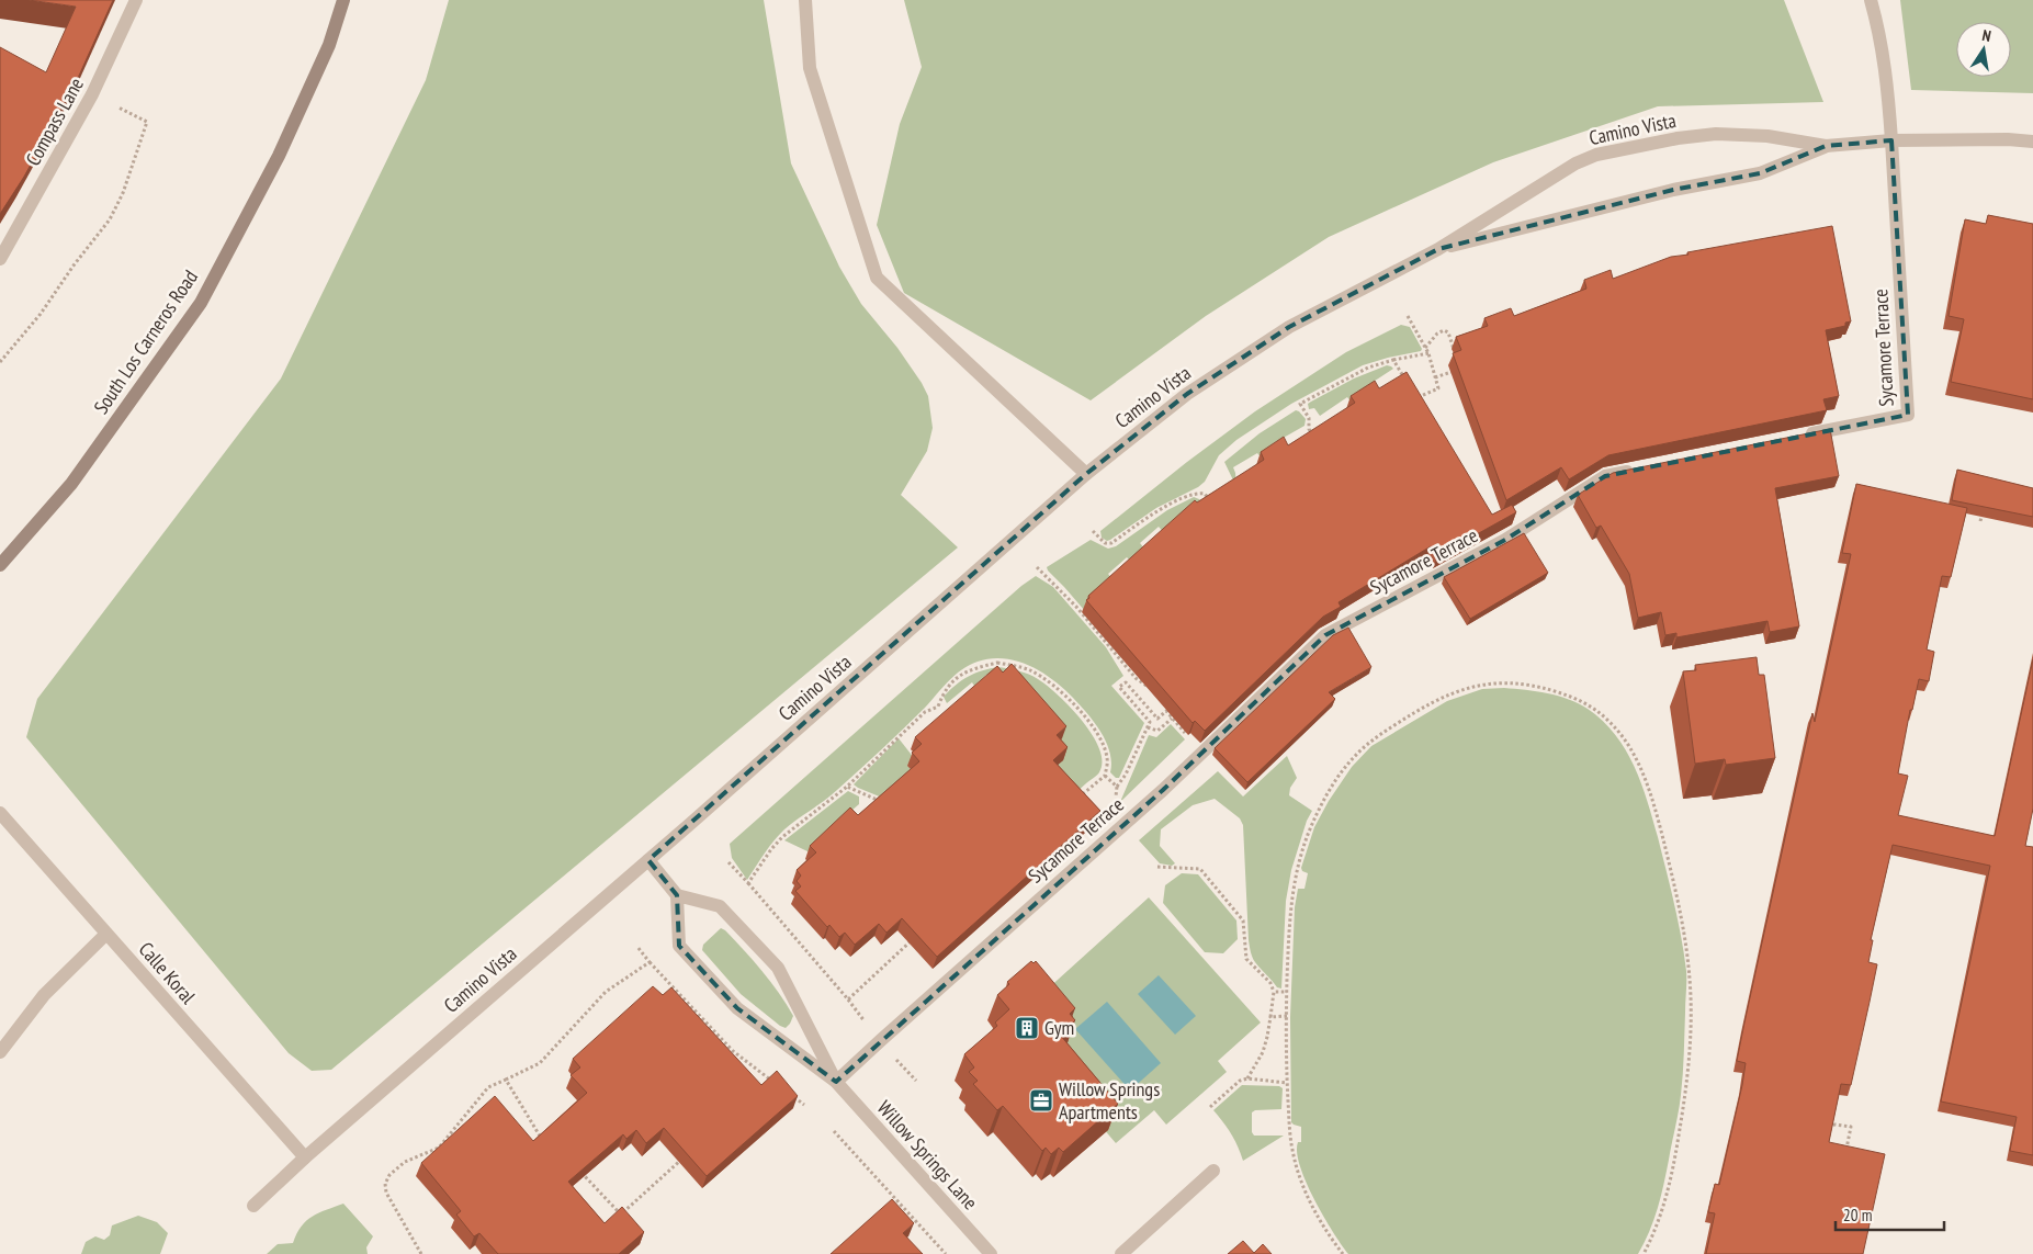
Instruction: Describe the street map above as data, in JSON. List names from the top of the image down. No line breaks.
{"streets":{"main road":["South Los Carneros Road"],"street":["Compass Lane","Camino Vista","Sycamore Terrace","Calle Koral","Willow Springs Lane"]},"crossings":[["Camino Vista","Sycamore Terrace"],["Camino Vista","Calle Koral"],["Sycamore Terrace","Willow Springs Lane"]],"places":{"building":["Gym"],"office":["Willow Springs Apartments"]},"scale_bar":"20 m","north":"top"}
